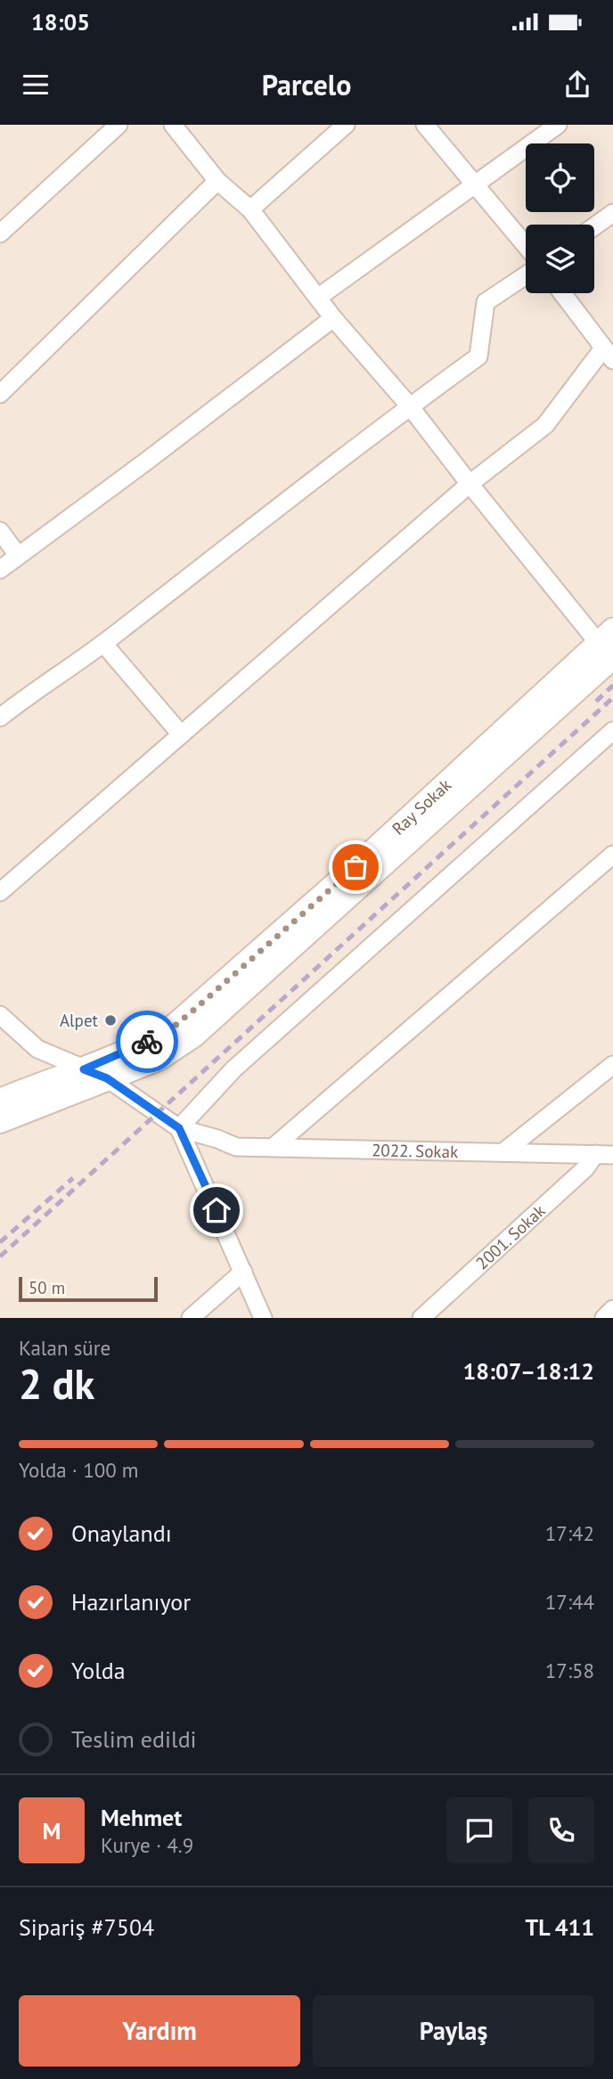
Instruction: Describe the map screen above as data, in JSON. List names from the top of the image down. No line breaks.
{"streets":{"street":["Ray Sokak","2022. Sokak","2001. Sokak"]},"crossings":[["2022. Sokak","2001. Sokak"]],"places":["Alpet"],"scale_bar":"50 m","page":{"status":"18:05","header":"Parcelo","scale":"50 m","heading":["2 dk","Kalan süre","18:07–18:12"],"panel":["Mehmet","Kurye · 4.9","Sipariş #7504","TL 411"],"bar":"Yolda · 100 m","list":[["Onaylandı","17:42"],["Hazırlanıyor","17:44"],["Yolda","17:58"],"Teslim edildi"],"round":"M","buttons":["Yardım","Paylaş"]}}
